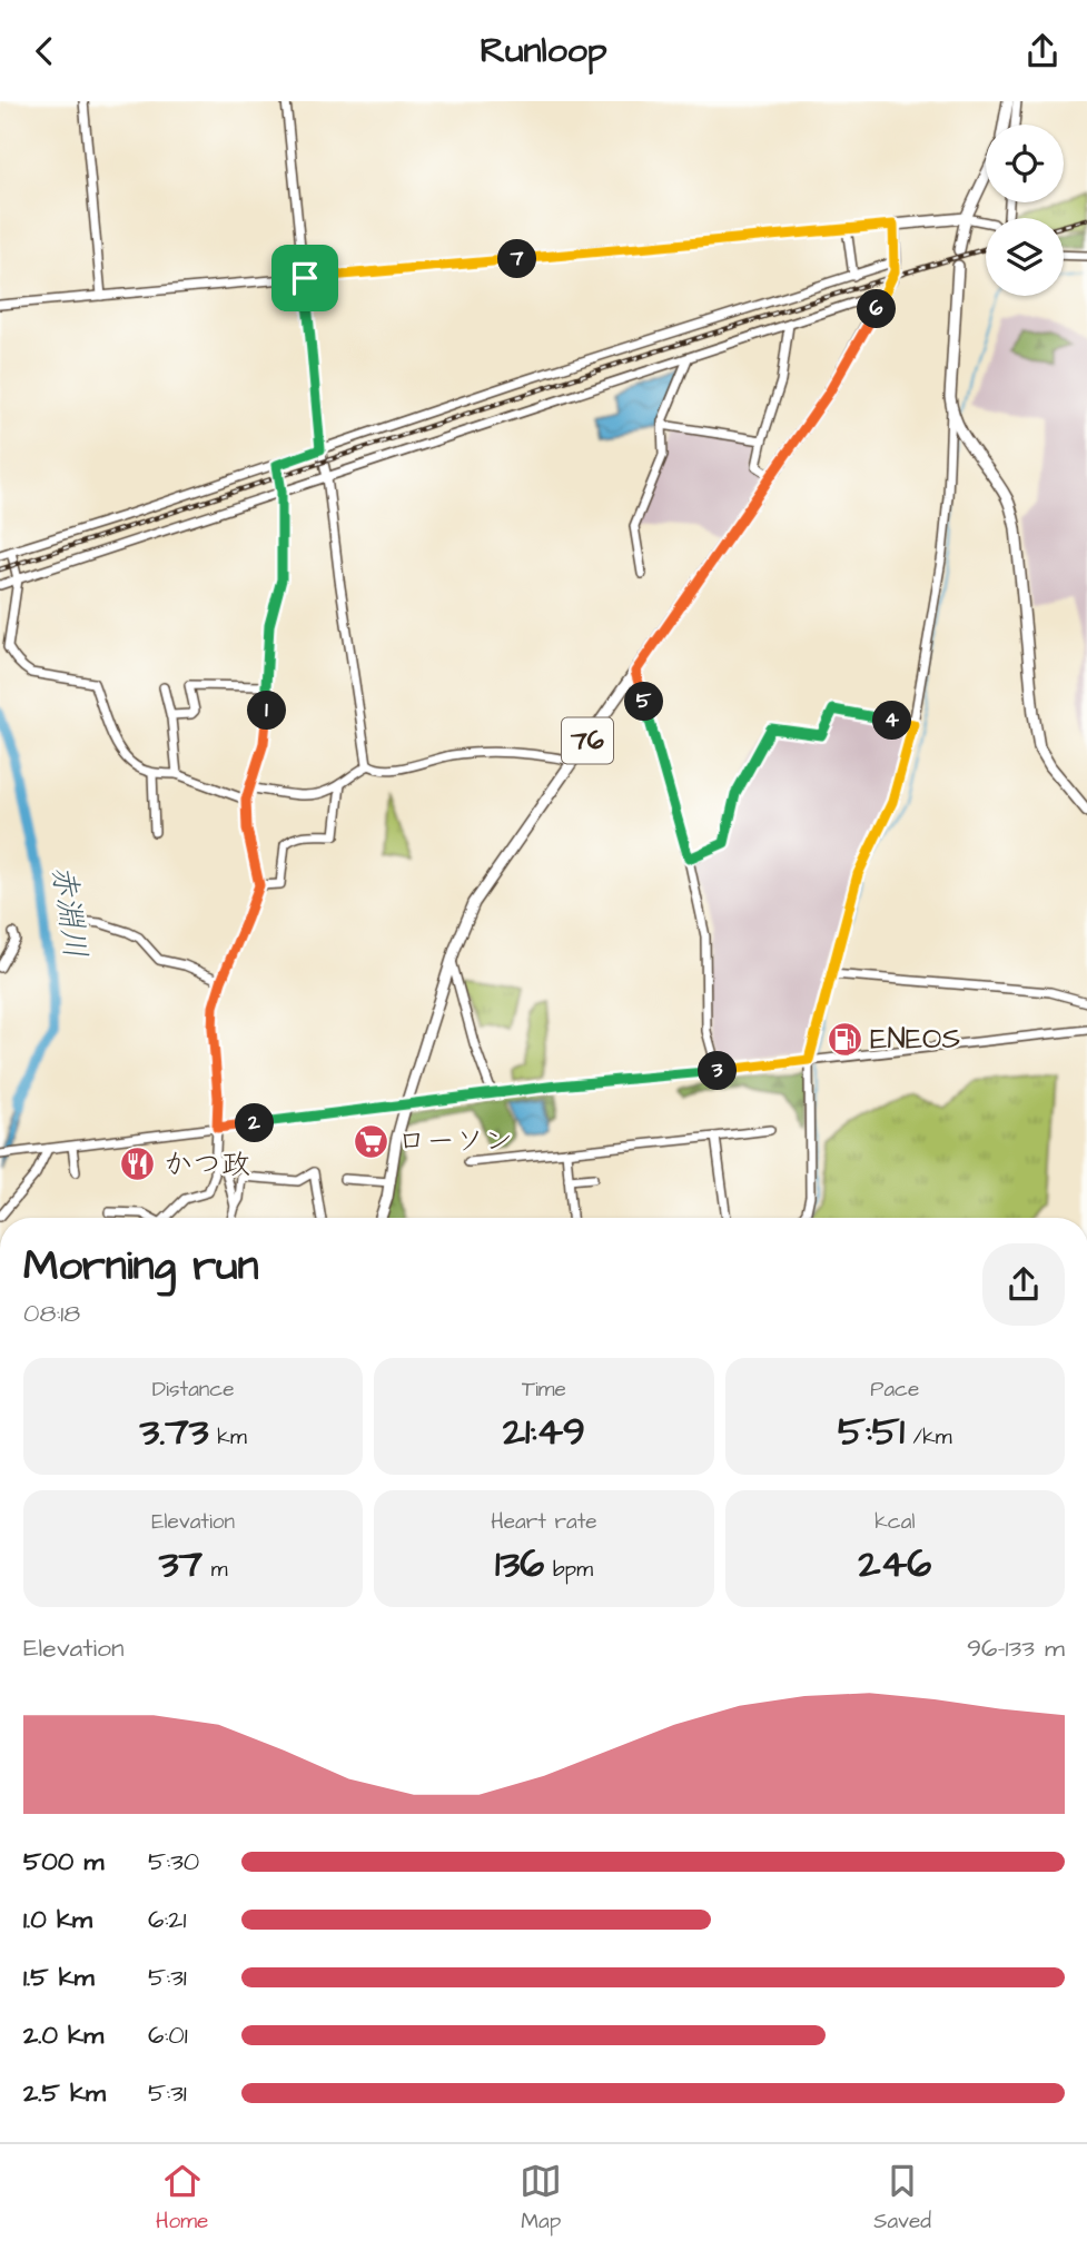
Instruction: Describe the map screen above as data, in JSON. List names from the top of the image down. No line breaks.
{"streets":{"main road":["76"]},"water":["赤淵川"],"places":{"fuel station":["ENEOS"],"supermarket":["ローソン"],"restaurant":["かつ政"]},"page":{"header":"Runloop","pins":["7","6","5","1","4","3","2"],"heading":["Morning run","08:18"],"stats":[["Distance","3.73 km"],["Time","21:49"],["Pace","5:51 /km"],["Elevation","37 m"],["Heart rate","136 bpm"],["kcal","246"]],"chart":["Elevation","96–133 m"],"list":[{"name":"500 m","note":"5:30"},{"name":"1.0 km","note":"6:21"},{"name":"1.5 km","note":"5:31"},{"name":"2.0 km","note":"6:01"},{"name":"2.5 km","note":"5:31"}],"tabs":["Home","Map","Saved"]}}
